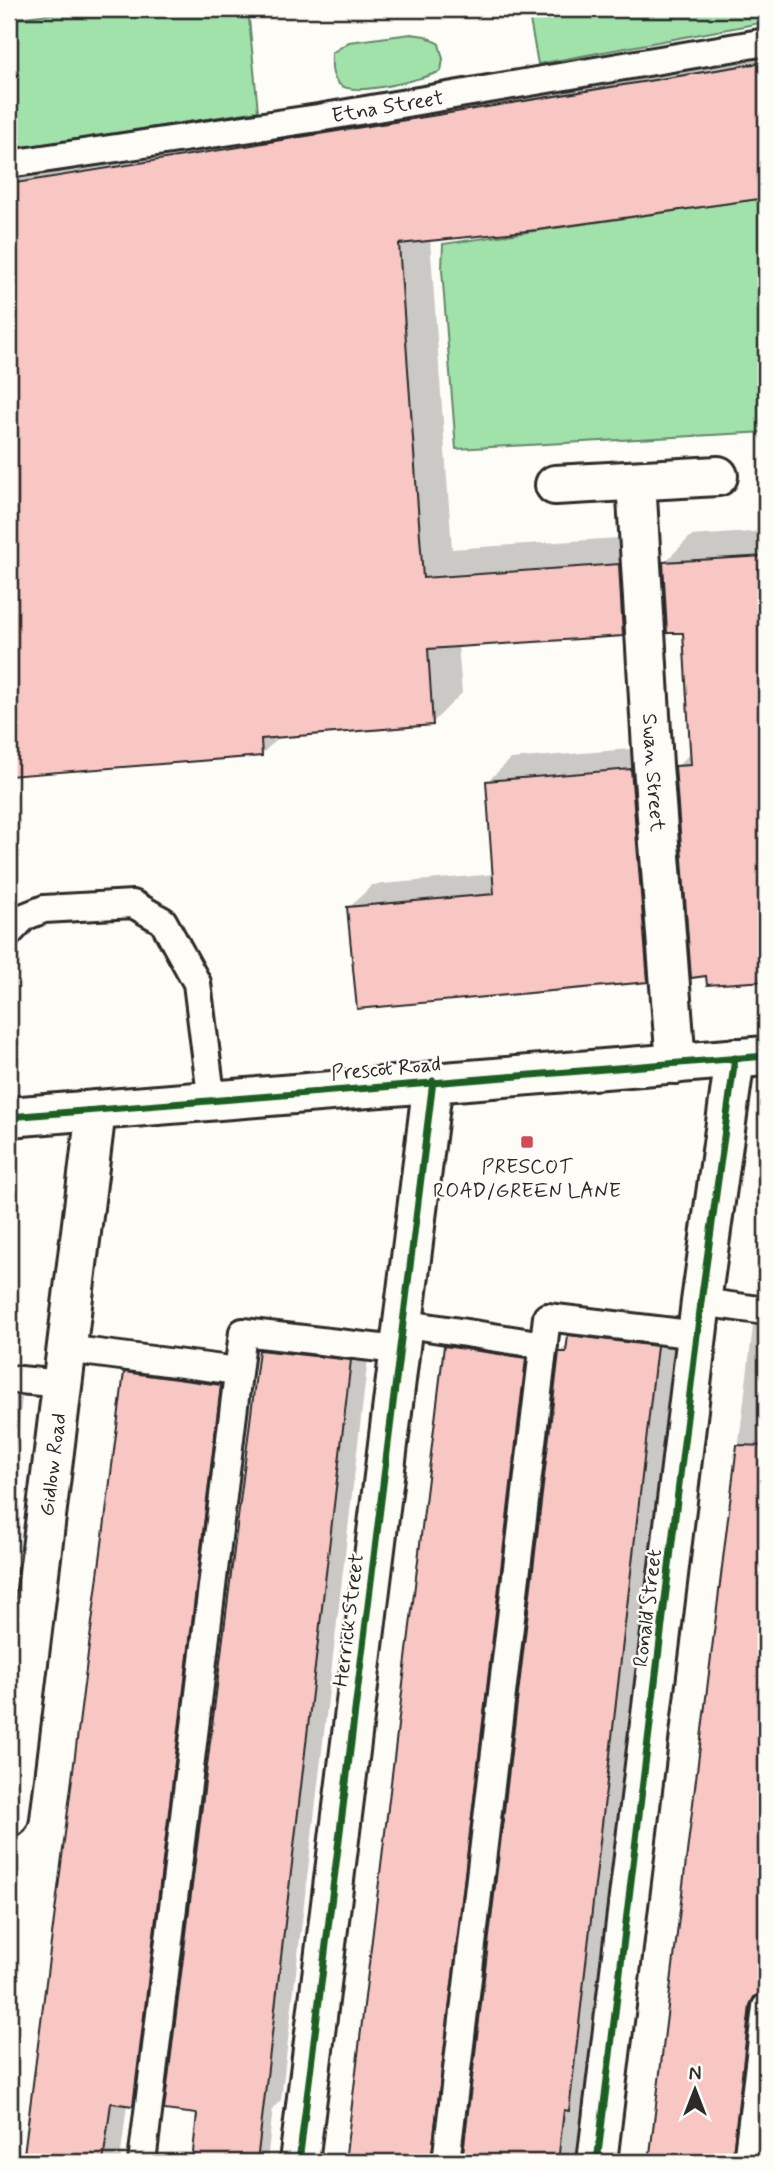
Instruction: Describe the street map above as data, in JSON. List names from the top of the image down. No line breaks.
{"streets":{"street":["Swan Street","Prescot Road","Gidlow Road","Ronald Street","Herrick Street"],"lane":["Etna Street"]},"crossings":[["Swan Street","Prescot Road"],["Prescot Road","Gidlow Road"],["Prescot Road","Ronald Street"],["Prescot Road","Herrick Street"]],"places":{"transit":["PRESCOT ROAD/GREEN LANE"]},"north":"top"}
